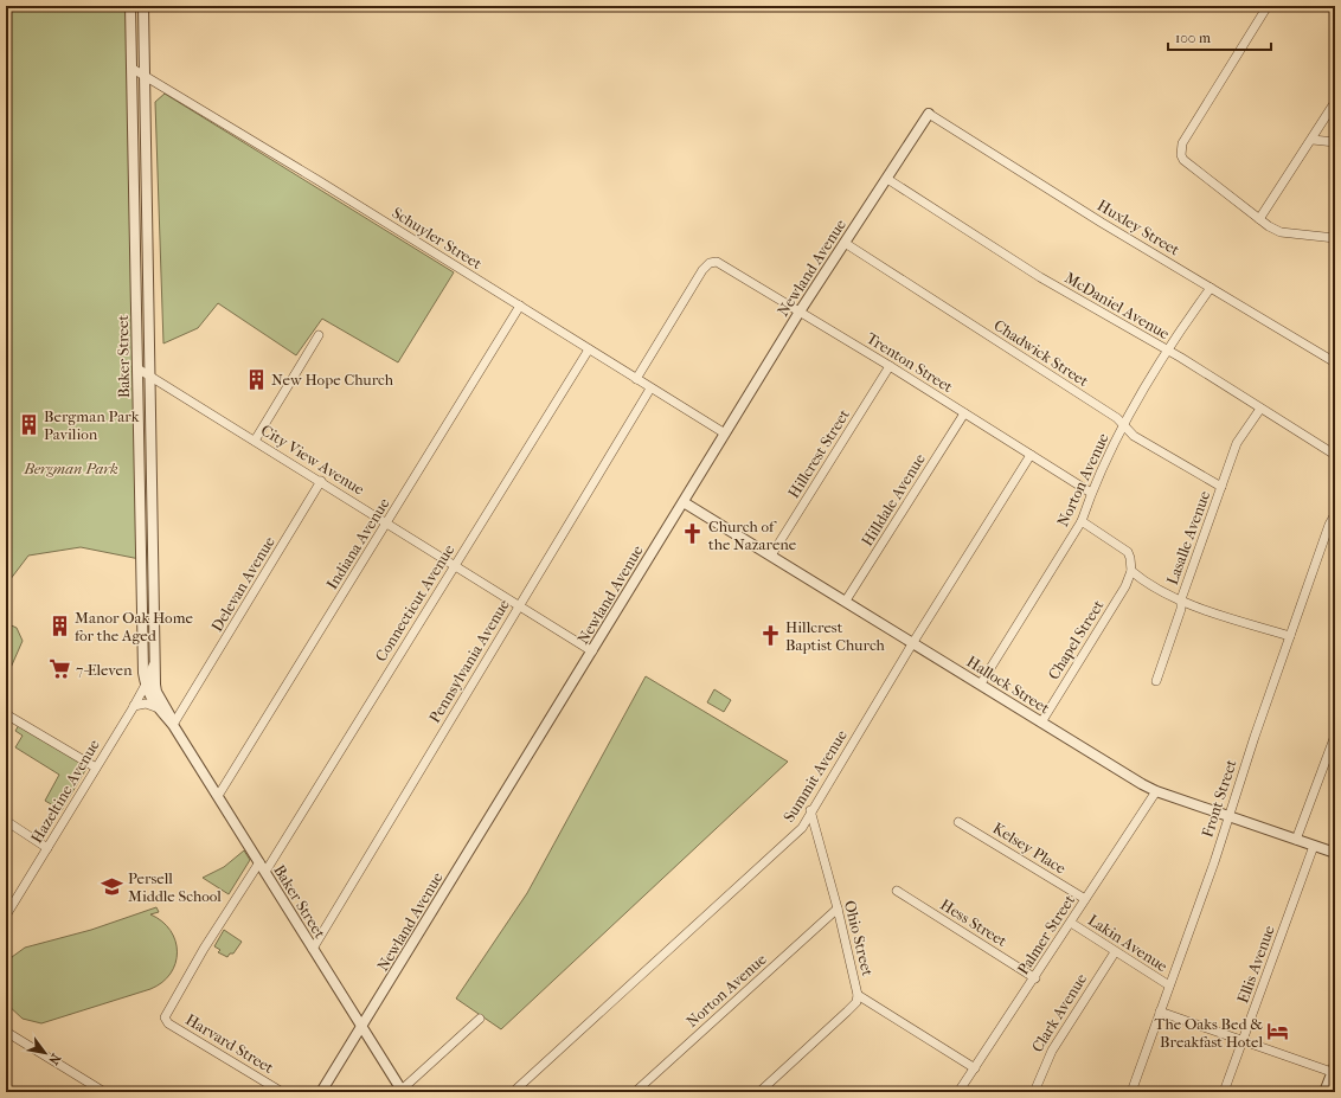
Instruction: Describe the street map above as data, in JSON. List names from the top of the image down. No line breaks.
{"streets":{"street":["Huxley Street","Schuyler Street","Newland Avenue","McDaniel Avenue","Chadwick Street","Baker Street","Trenton Street","Hillcrest Street","City View Avenue","Norton Avenue","Hilldale Avenue","Lasalle Avenue","Indiana Avenue","Delevan Avenue","Connecticut Avenue","Chapel Street","Pennsylvania Avenue","Hallock Street","Summit Avenue","Hazeltine Avenue","Front Street","Kelsey Place","Hess Street","Palmer Street","Ohio Street","Lakin Avenue","Ellis Avenue","Clark Avenue","Harvard Street"]},"crossings":[["Huxley Street","Newland Avenue"],["Huxley Street","Norton Avenue"],["Schuyler Street","Newland Avenue"],["Schuyler Street","Baker Street"],["Schuyler Street","Trenton Street"],["Schuyler Street","Indiana Avenue"],["Schuyler Street","Connecticut Avenue"],["Schuyler Street","Pennsylvania Avenue"],["Newland Avenue","McDaniel Avenue"],["Newland Avenue","Chadwick Street"],["Newland Avenue","Baker Street"],["Newland Avenue","Trenton Street"],["Newland Avenue","City View Avenue"],["Newland Avenue","Hallock Street"],["McDaniel Avenue","Norton Avenue"],["McDaniel Avenue","Lasalle Avenue"],["Chadwick Street","Norton Avenue"],["Chadwick Street","Lasalle Avenue"],["Baker Street","City View Avenue"],["Baker Street","Indiana Avenue"],["Baker Street","Delevan Avenue"],["Baker Street","Connecticut Avenue"],["Baker Street","Pennsylvania Avenue"],["Baker Street","Hazeltine Avenue"],["Baker Street","Harvard Street"],["Trenton Street","Hillcrest Street"],["Trenton Street","Norton Avenue"],["Trenton Street","Hilldale Avenue"],["Trenton Street","Summit Avenue"],["Hillcrest Street","Hallock Street"],["City View Avenue","Indiana Avenue"],["City View Avenue","Delevan Avenue"],["City View Avenue","Connecticut Avenue"],["City View Avenue","Pennsylvania Avenue"],["Norton Avenue","Hallock Street"],["Norton Avenue","Ohio Street"],["Hilldale Avenue","Hallock Street"],["Chapel Street","Hallock Street"],["Hallock Street","Summit Avenue"],["Hallock Street","Front Street"],["Hallock Street","Palmer Street"],["Hallock Street","Ellis Avenue"],["Summit Avenue","Ohio Street"],["Front Street","Lakin Avenue"],["Kelsey Place","Palmer Street"],["Hess Street","Palmer Street"],["Palmer Street","Ohio Street"],["Palmer Street","Lakin Avenue"],["Lakin Avenue","Clark Avenue"]],"parks":["Bergman Park"],"places":{"building":["New Hope Church","Bergman Park Pavilion","Manor Oak Home for the Aged"],"church":["Church of the Nazarene","Hillcrest Baptist Church"],"supermarket":["7-Eleven"],"school or university":["Persell Middle School"],"hotel":["The Oaks Bed & Breakfast Hotel"]},"scale_bar":"100 m","north":"bottom right"}
